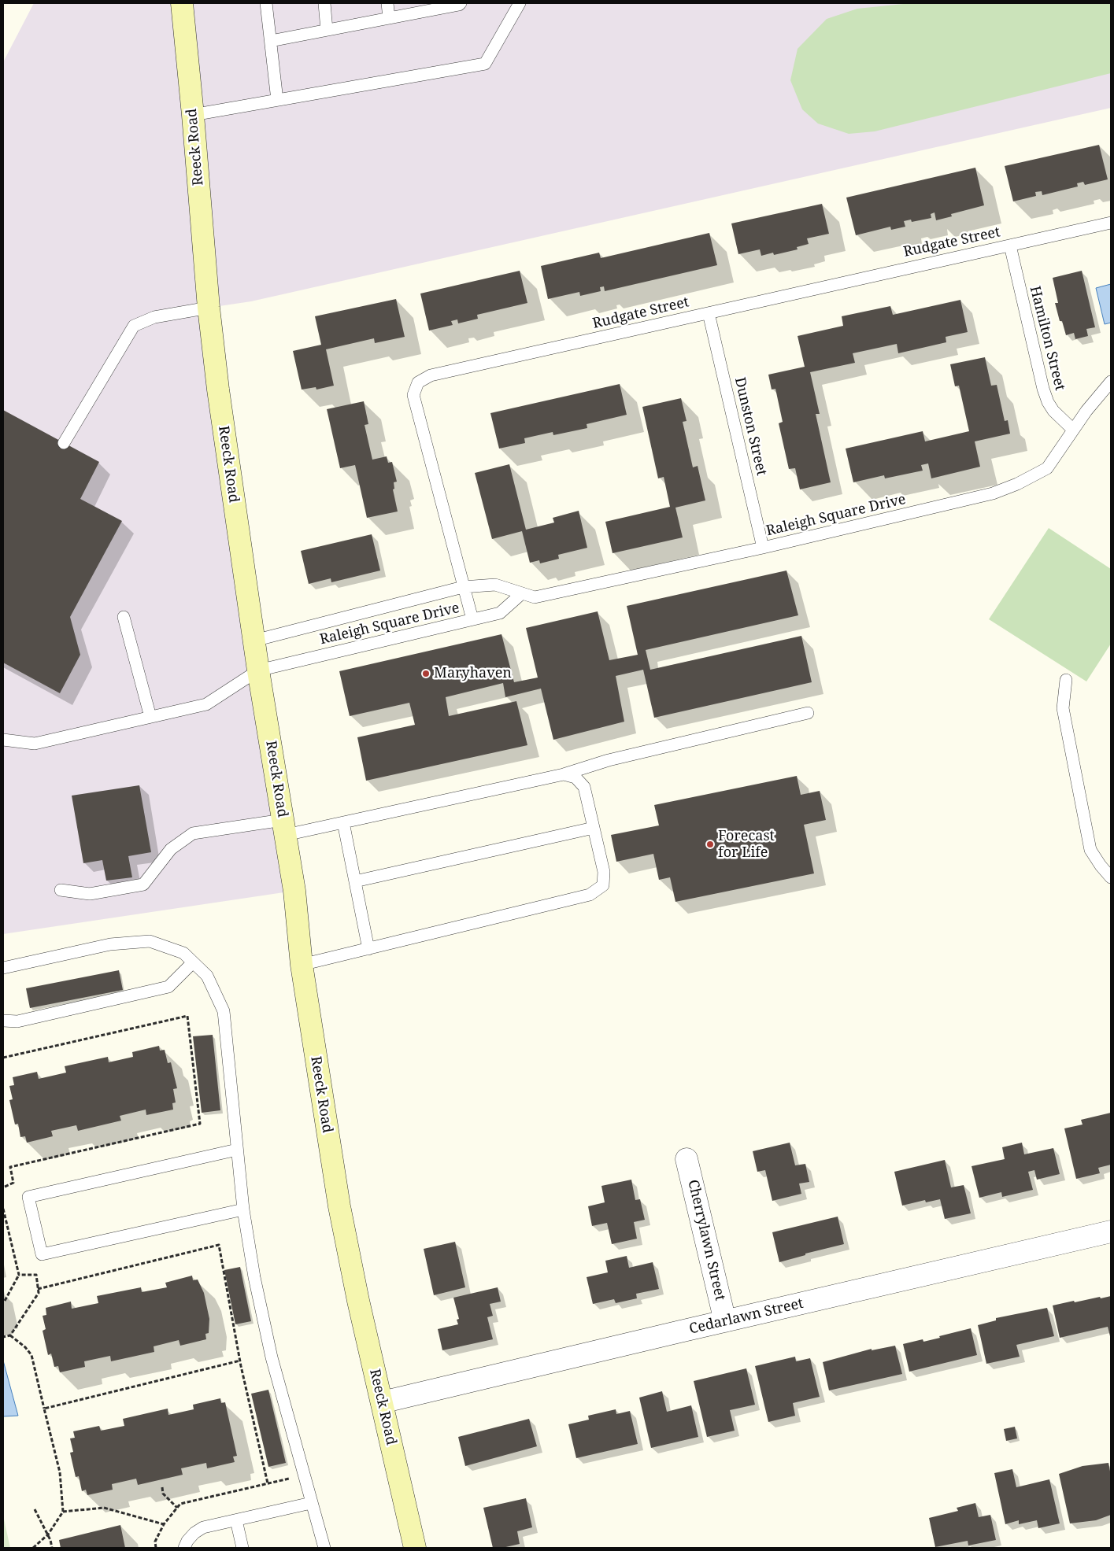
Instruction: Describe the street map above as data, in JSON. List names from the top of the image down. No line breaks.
{"streets":{"street":["Reeck Road","Cherrylawn Street","Cedarlawn Street"],"lane":["Rudgate Street","Hamilton Street","Dunston Street","Raleigh Square Drive"]},"crossings":[["Reeck Road","Raleigh Square Drive"],["Reeck Road","Cedarlawn Street"],["Rudgate Street","Hamilton Street"],["Rudgate Street","Dunston Street"],["Rudgate Street","Raleigh Square Drive"],["Hamilton Street","Raleigh Square Drive"],["Dunston Street","Raleigh Square Drive"],["Cherrylawn Street","Cedarlawn Street"]],"places":["Maryhaven","Forecast for Life"]}
